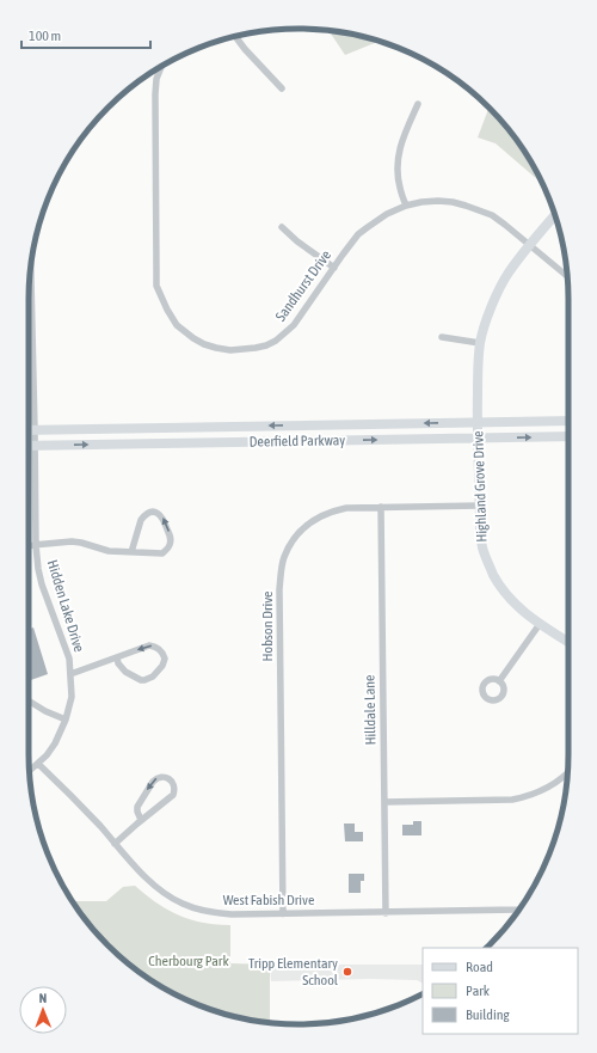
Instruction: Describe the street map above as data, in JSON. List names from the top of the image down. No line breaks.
{"streets":{"main road":["Deerfield Parkway","Highland Grove Drive"],"street":["Sandhurst Drive","Hidden Lake Drive","Hobson Drive","Hilldale Lane","West Fabish Drive"]},"crossings":[["Sandhurst Drive","Highland Grove Drive"],["Deerfield Parkway","Highland Grove Drive"],["Deerfield Parkway","Hidden Lake Drive"],["Highland Grove Drive","Hobson Drive"],["Hidden Lake Drive","West Fabish Drive"],["Hobson Drive","Hilldale Lane"],["Hobson Drive","West Fabish Drive"],["Hilldale Lane","West Fabish Drive"]],"parks":["Cherbourg Park"],"places":["Tripp Elementary School"],"legend":["Road","Park","Building"],"scale_bar":"100 m","north":"top"}
